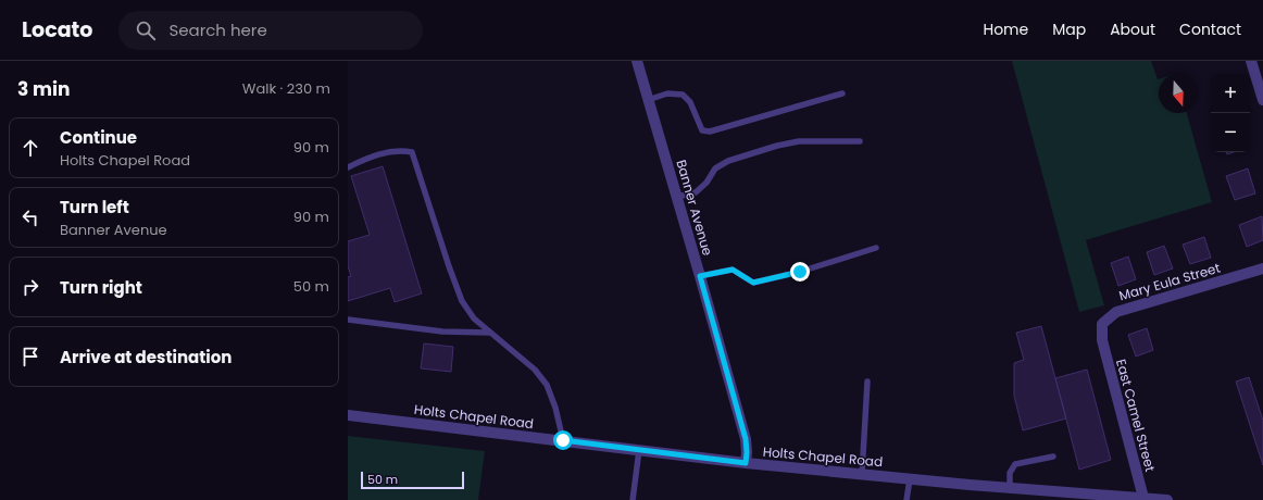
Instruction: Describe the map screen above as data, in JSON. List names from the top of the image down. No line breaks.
{"streets":{"street":["Banner Avenue","Mary Eula Street","East Camel Street","Holts Chapel Road"]},"crossings":[["Banner Avenue","Holts Chapel Road"],["Mary Eula Street","East Camel Street"],["East Camel Street","Holts Chapel Road"]],"scale_bar":"50 m","north":"bottom","page":{"header":"Locato","search":"Search here","nav":["Home","Map","About","Contact"],"heading":["3 min","Walk · 230 m"],"map_buttons":["+","−"],"list":[["Continue","Holts Chapel Road","90 m"],["Turn left","Banner Avenue","90 m"],["Turn right","50 m"],"Arrive at destination"],"scale":"50 m"}}
